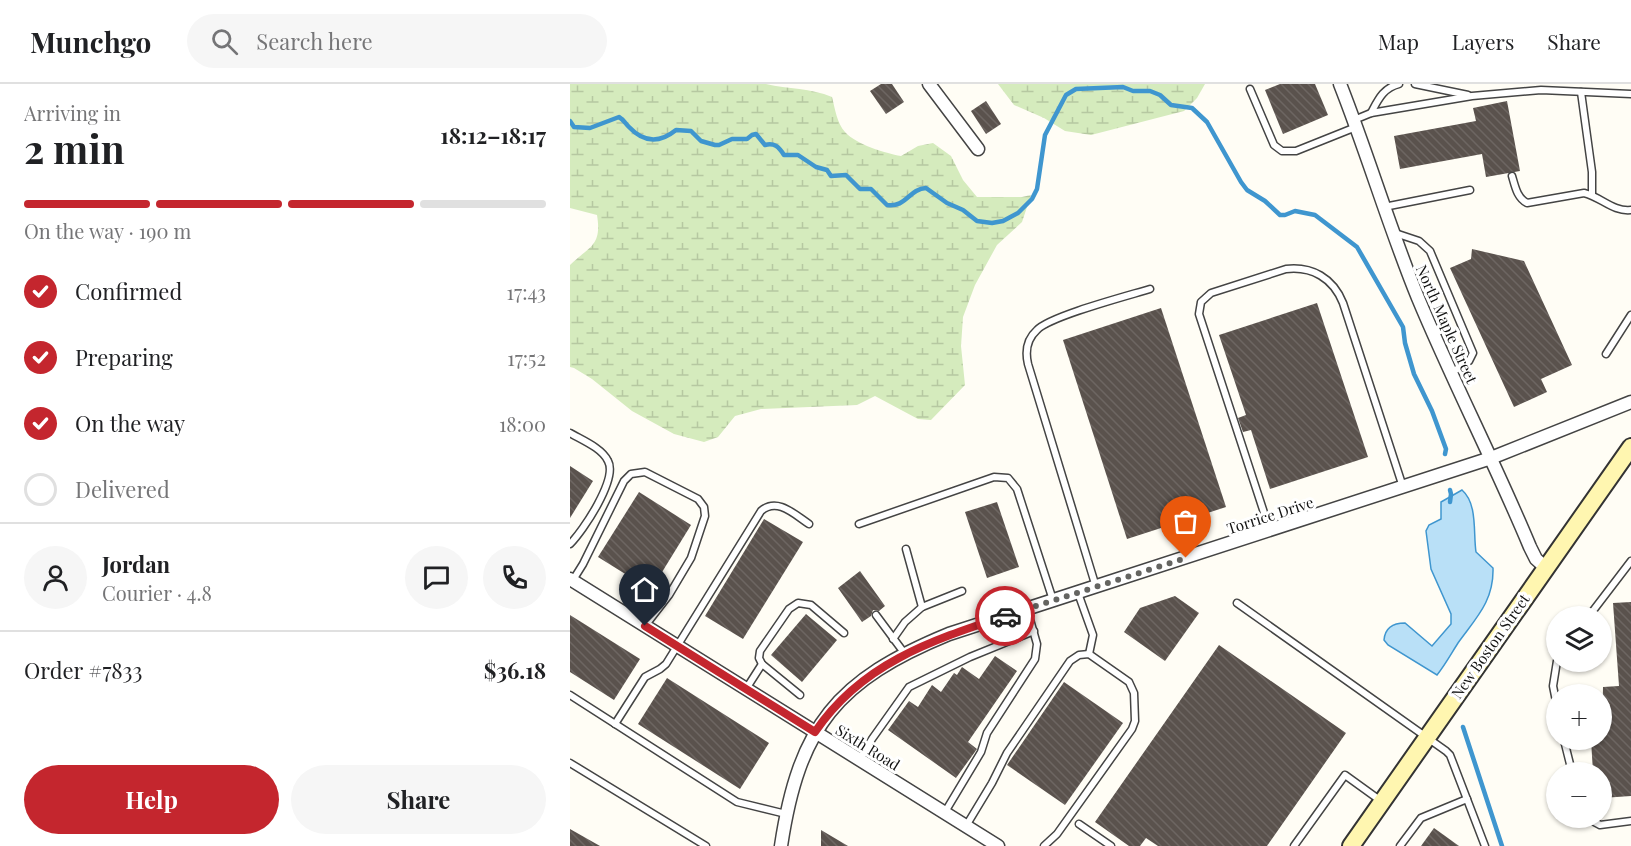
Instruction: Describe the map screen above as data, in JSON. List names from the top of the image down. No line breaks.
{"streets":{"main road":["New Boston Street"],"street":["North Maple Street","Torrice Drive","Sixth Road"]},"crossings":[["North Maple Street","Torrice Drive"],["North Maple Street","New Boston Street"],["Torrice Drive","Sixth Road"]],"page":{"header":"Munchgo","search":"Search here","nav":["Map","Layers","Share"],"heading":["2 min","Arriving in","18:12–18:17"],"panel":["Jordan","Courier · 4.8","Order #7833","$36.18"],"bar":"On the way · 190 m","list":[["Confirmed","17:43"],["Preparing","17:52"],["On the way","18:00"],"Delivered"],"map_buttons":["+","−"],"buttons":["Help","Share"]}}
